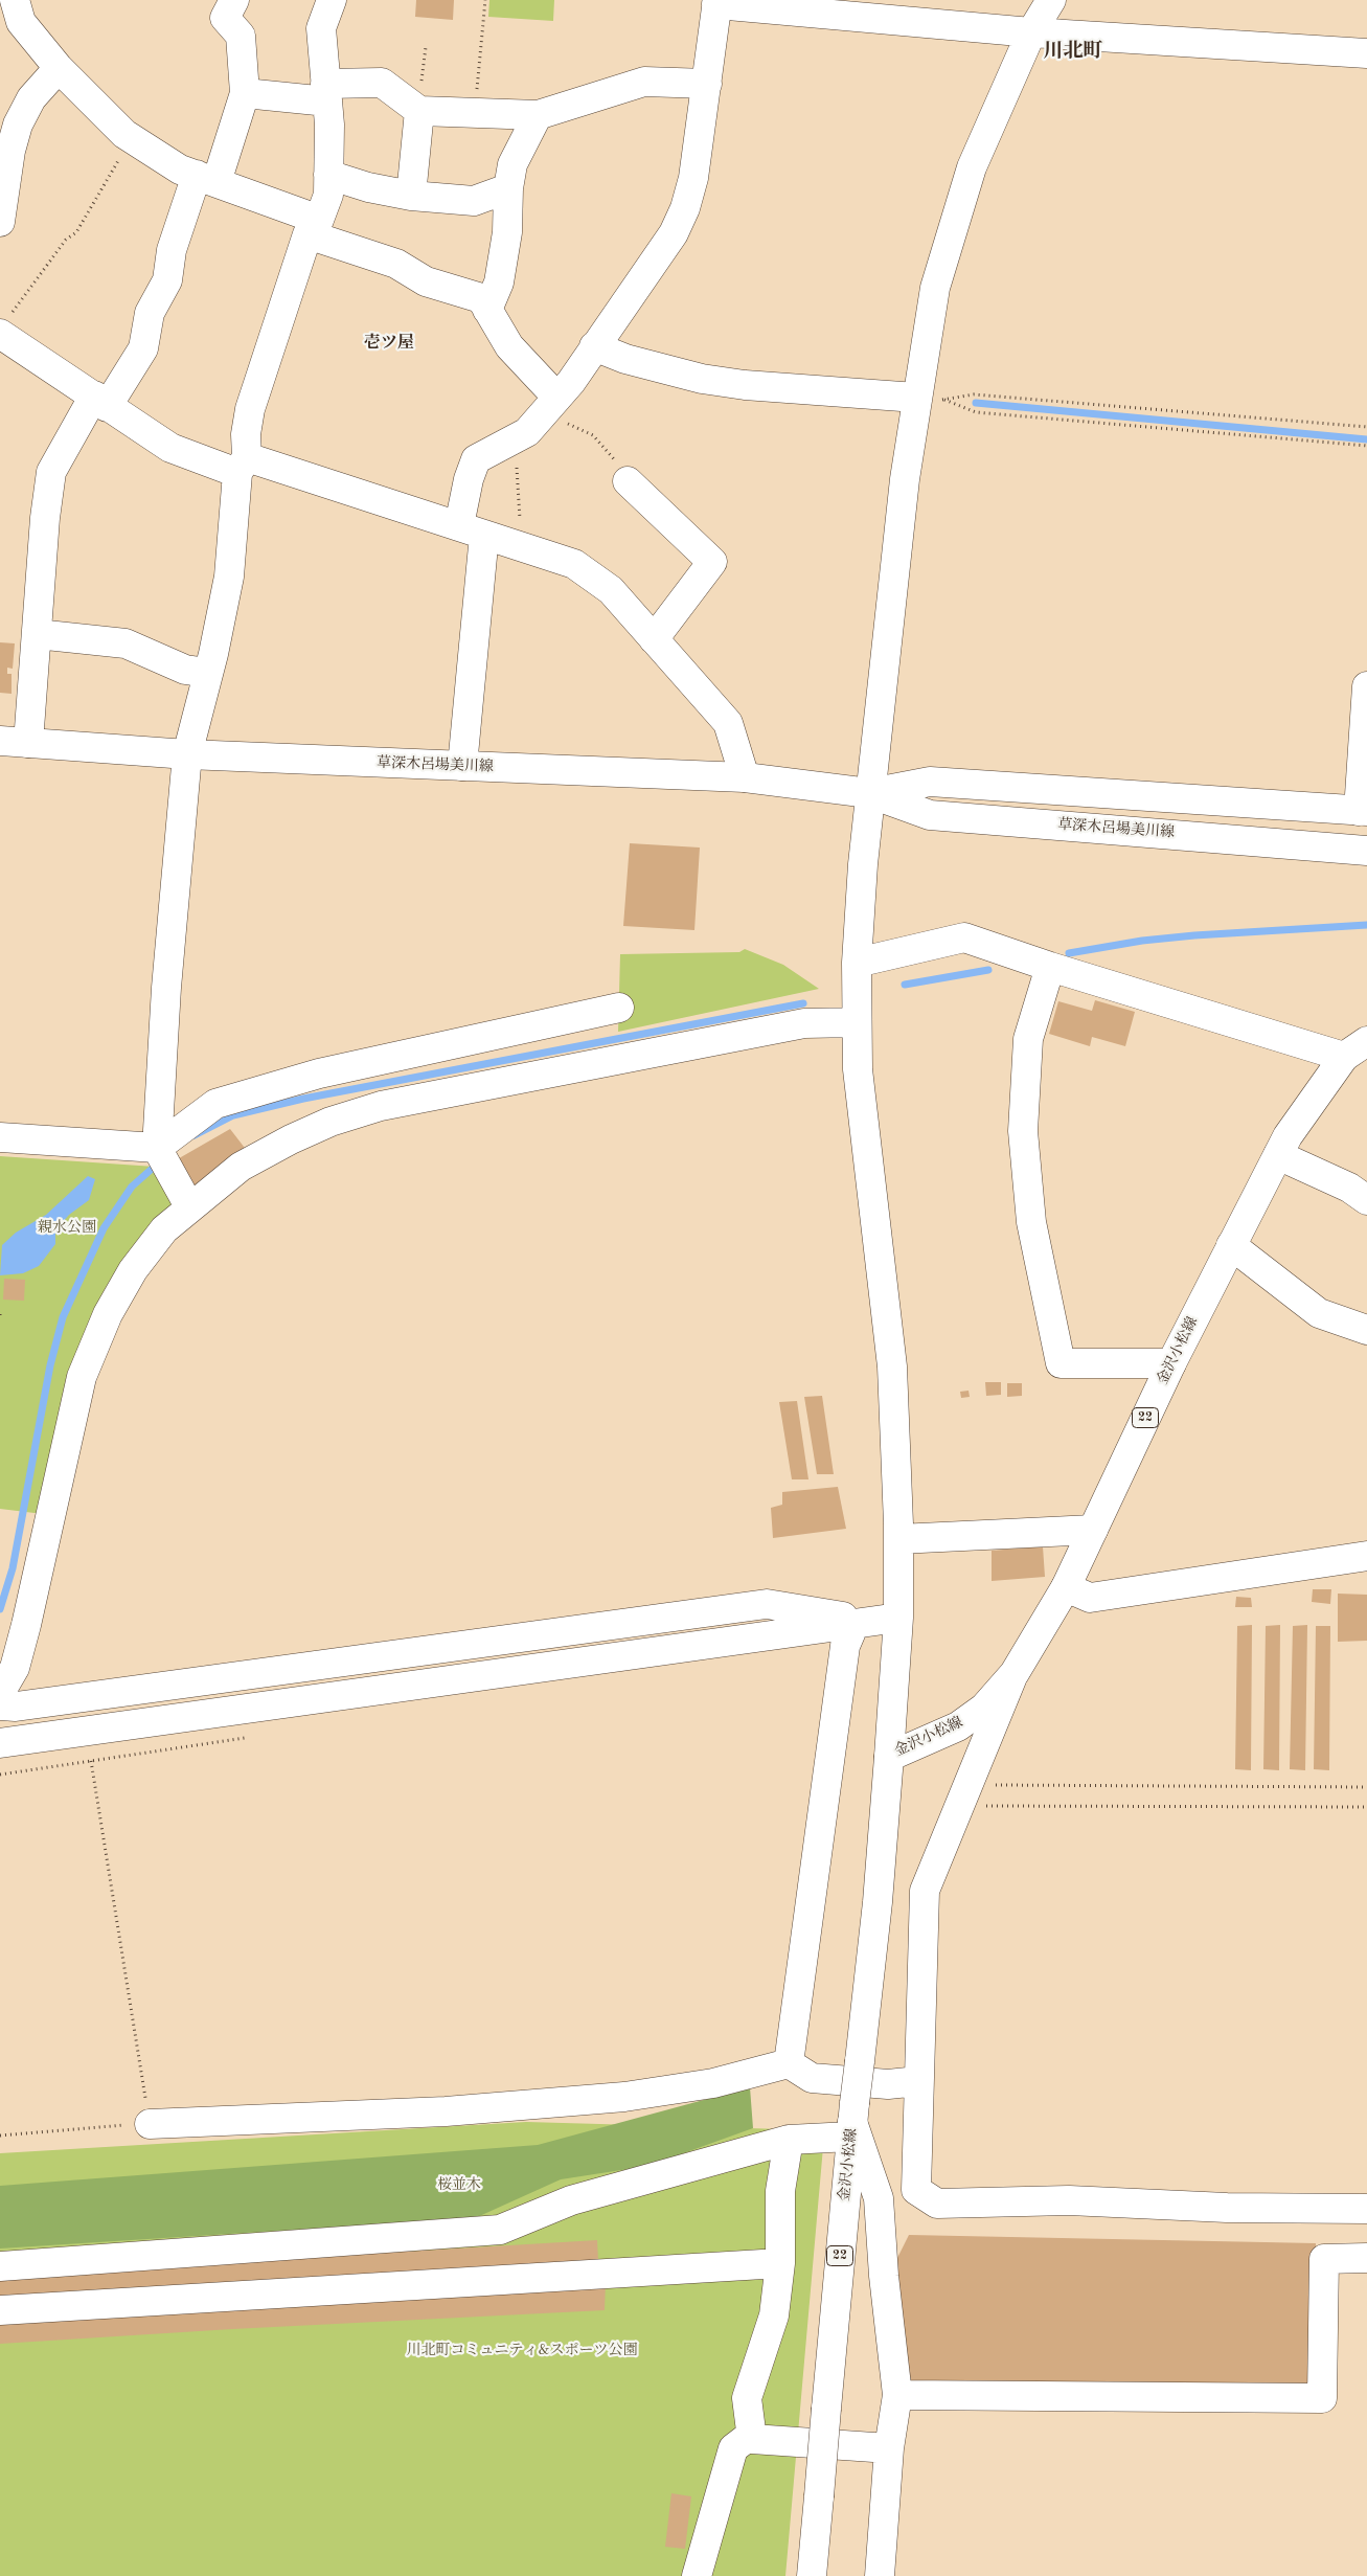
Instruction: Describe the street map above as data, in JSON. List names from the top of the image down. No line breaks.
{"streets":{"street":["草深木呂場美川線","金沢小松線","22"]},"districts":["川北町","壱ツ屋"],"parks":["親水公園","桜並木","川北町コミュニティ&スポーツ公園"]}
